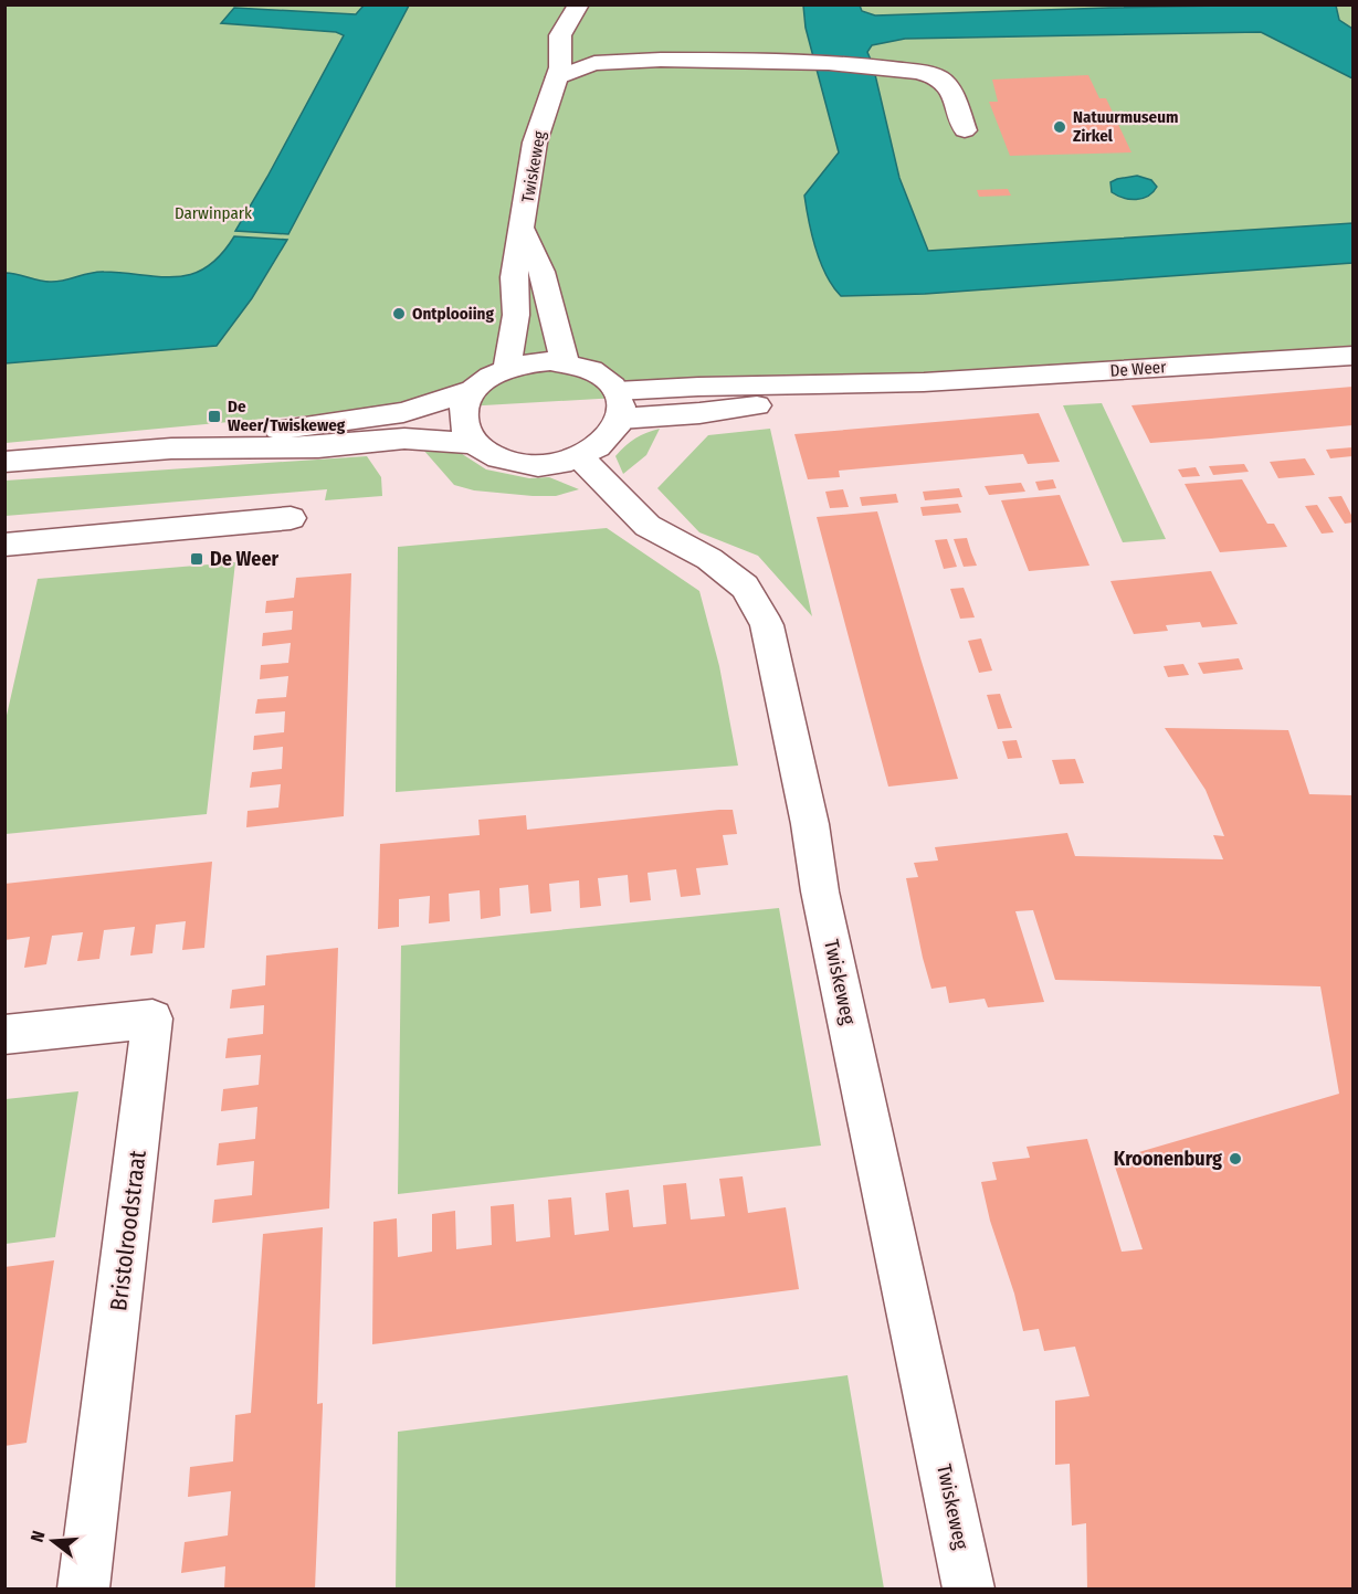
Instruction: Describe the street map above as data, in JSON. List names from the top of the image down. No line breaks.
{"streets":{"street":["Twiskeweg","De Weer","Bristolroodstraat"]},"crossings":[["Twiskeweg","De Weer"]],"parks":["Darwinpark"],"places":{"other":["Natuurmuseum Zirkel","Ontplooiing","Kroonenburg"],"transit":["De Weer/Twiskeweg","De Weer"]},"north":"left"}
